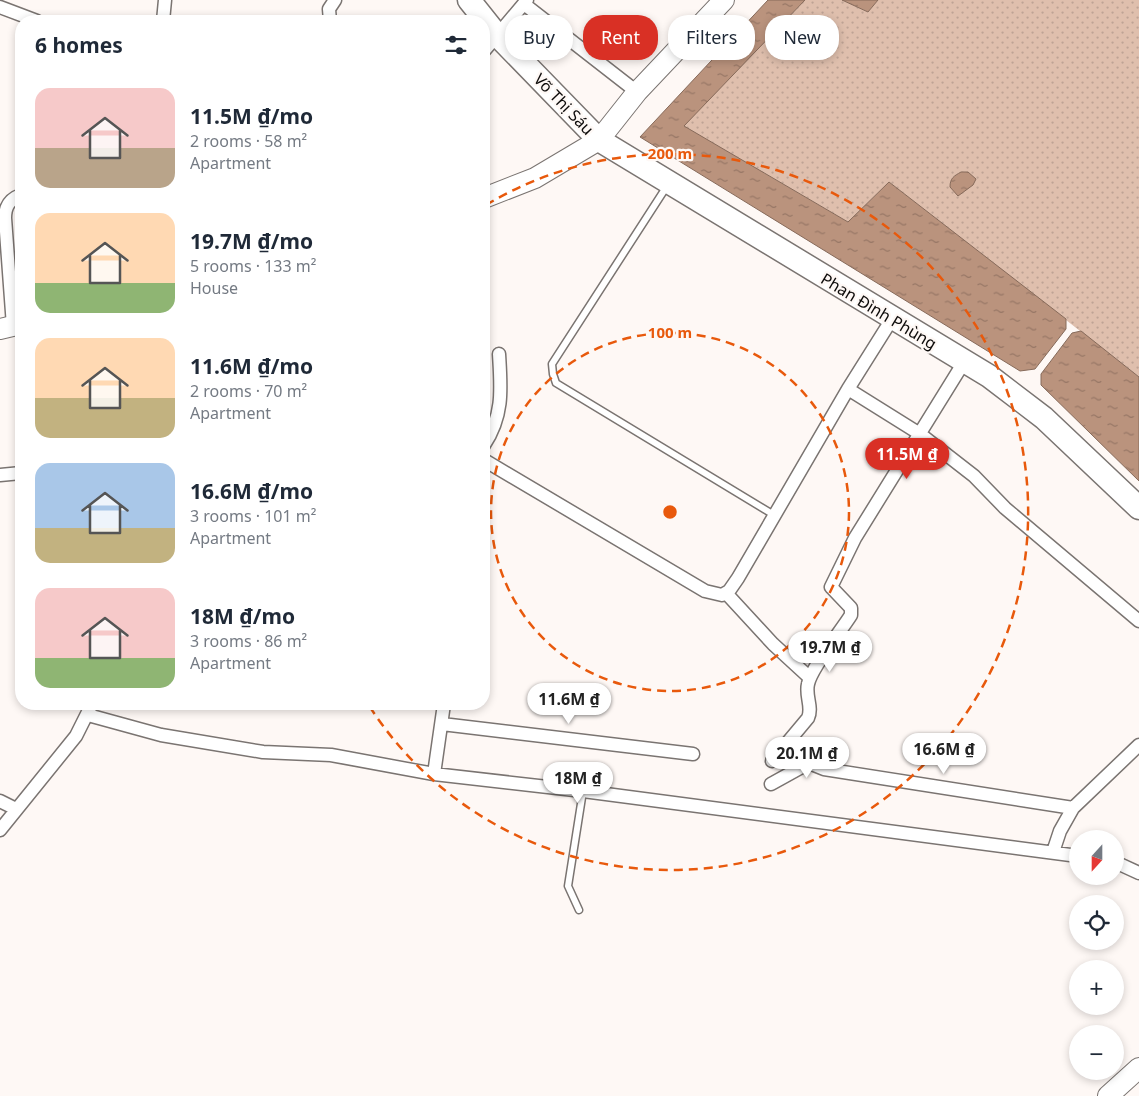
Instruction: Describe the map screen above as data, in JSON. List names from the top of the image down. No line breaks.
{"streets":{"highway":["Võ Thị Sáu","Phan Đình Phùng"]},"crossings":[["Võ Thị Sáu","Phan Đình Phùng"]],"north":"bottom","page":{"chip":["Buy","Rent","Filters","New"],"heading":"6 homes","list":[{"name":"11.5M ₫/mo","note":"2 rooms · 58 m² · Apartment"},{"name":"19.7M ₫/mo","note":"5 rooms · 133 m² · House"},{"name":"11.6M ₫/mo","note":"2 rooms · 70 m² · Apartment"},{"name":"16.6M ₫/mo","note":"3 rooms · 101 m² · Apartment"},{"name":"18M ₫/mo","note":"3 rooms · 86 m² · Apartment"}],"price":["11.5M ₫","19.7M ₫","11.6M ₫","16.6M ₫","20.1M ₫","18M ₫"],"map_buttons":["+","−"]},"rings":["200 m","100 m"]}
